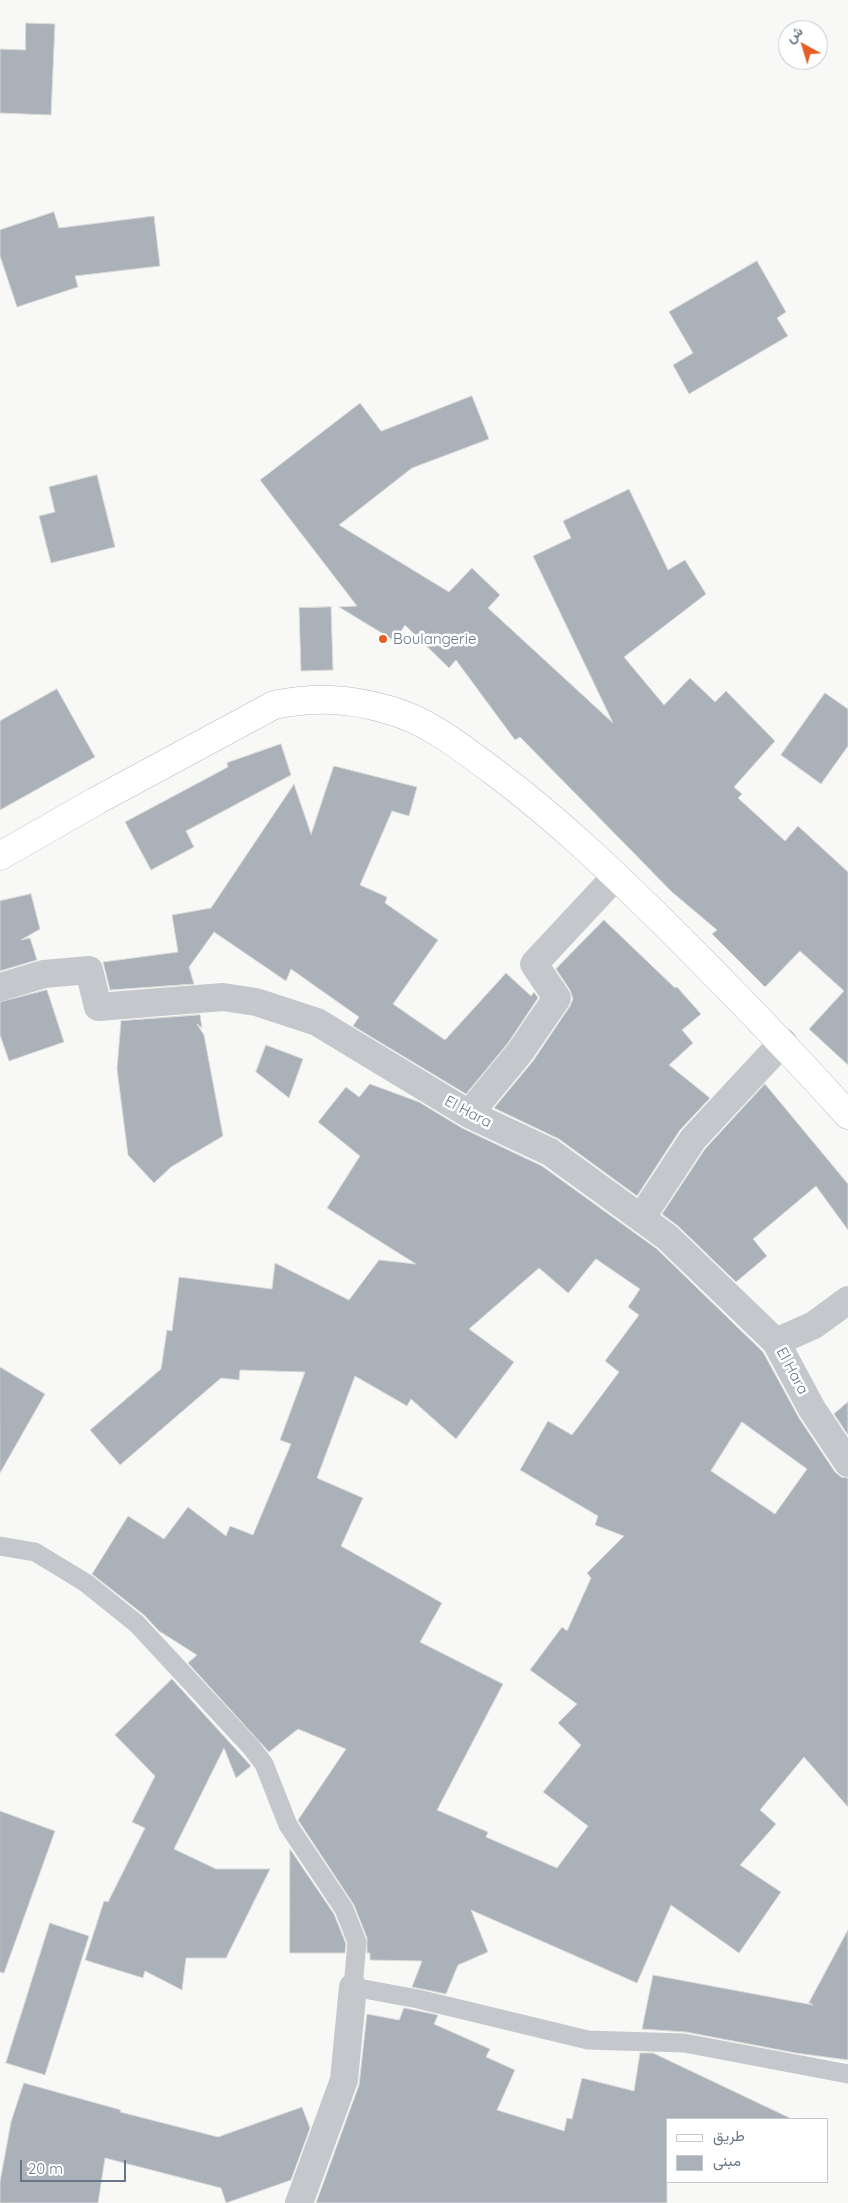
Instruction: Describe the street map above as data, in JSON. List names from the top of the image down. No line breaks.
{"streets":{"street":["El Hara"]},"places":["Boulangerie"],"legend":["طريق","مبنى"],"scale_bar":"20 m","north":"top left"}
